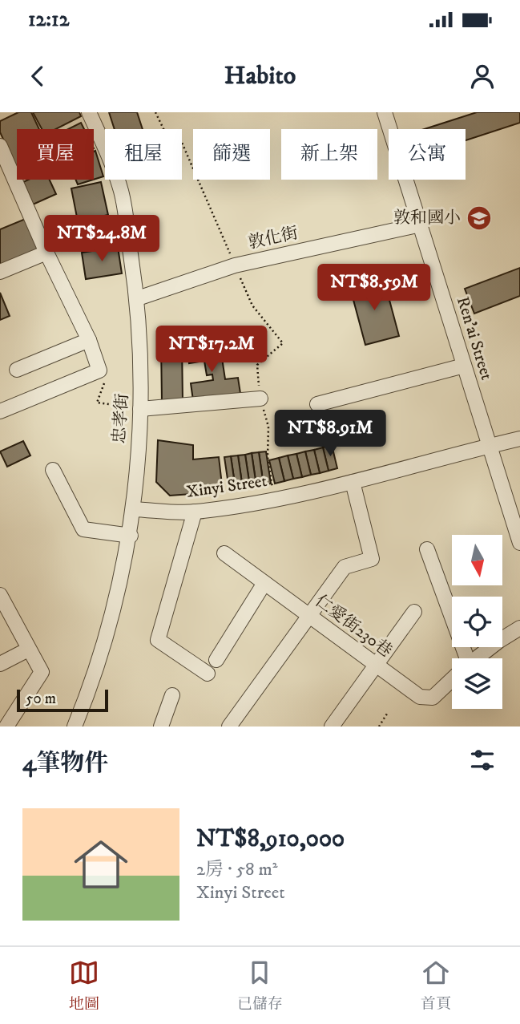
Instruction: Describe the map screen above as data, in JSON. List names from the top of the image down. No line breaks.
{"streets":{"street":["敦化街","Ren’ai Street","忠孝街","Xinyi Street","仁愛街230巷"]},"crossings":[["敦化街","Ren’ai Street"],["敦化街","忠孝街"],["Ren’ai Street","Xinyi Street"],["忠孝街","Xinyi Street"]],"places":{"school or university":["敦和國小"]},"scale_bar":"50 m","north":"bottom","page":{"status":"12:12","header":"Habito","chip":["買屋","租屋","篩選","新上架","公寓"],"price":["NT$24.8M","NT$8.59M","NT$17.2M","NT$8.91M"],"scale":"50 m","heading":"4筆物件","list":[{"name":"NT$8,910,000","note":"2房 · 58 m² · Xinyi Street"}],"tabs":["地圖","已儲存","首頁"]}}
